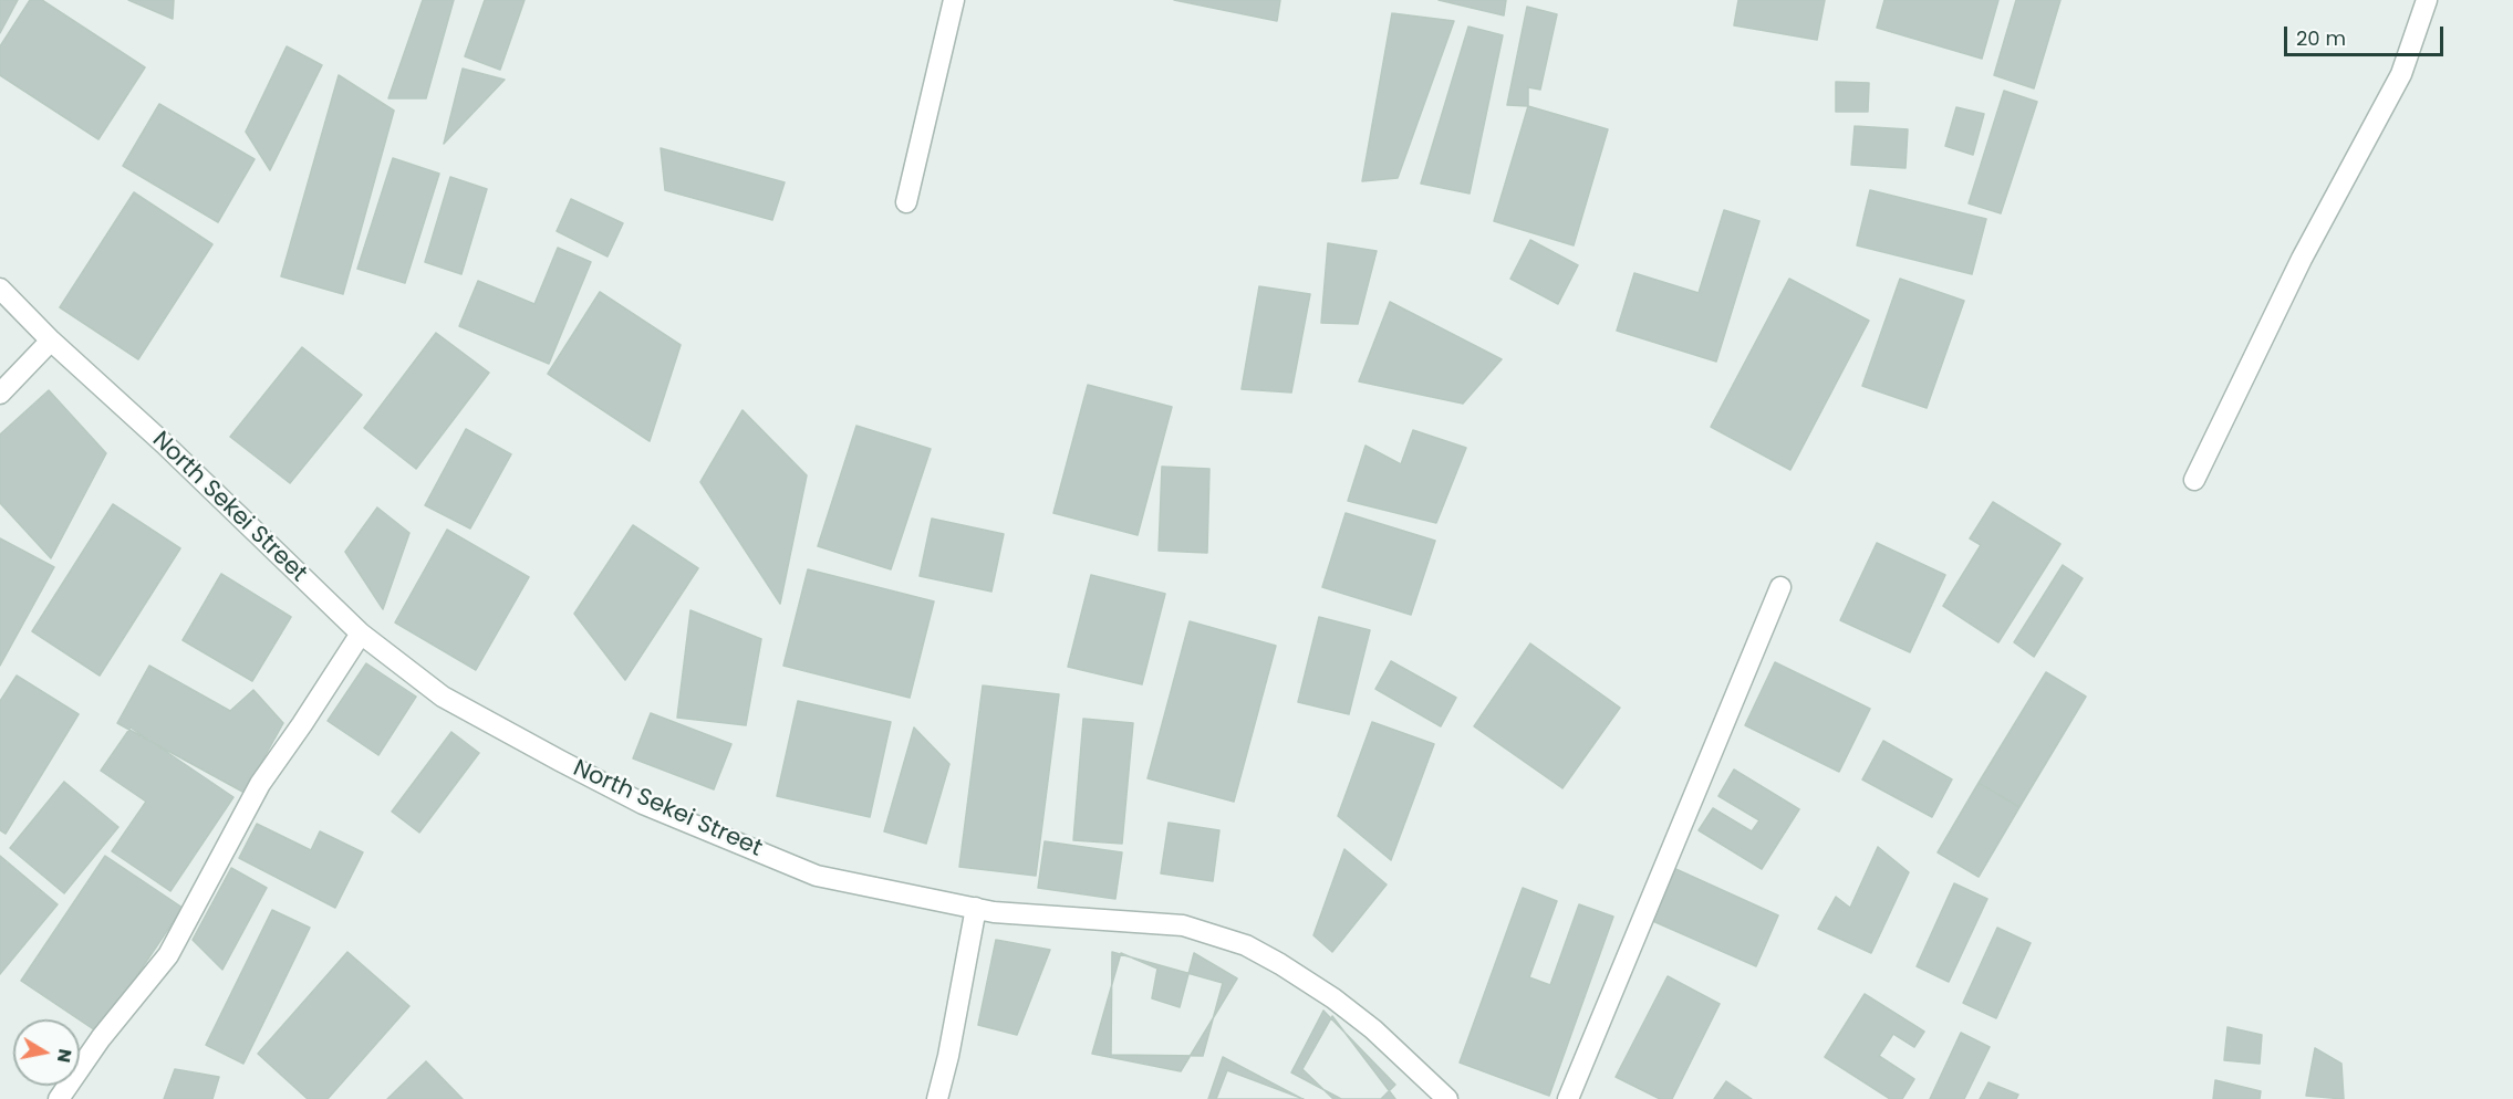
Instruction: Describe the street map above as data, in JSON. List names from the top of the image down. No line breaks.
{"streets":{"street":["North Sekei Street"]},"scale_bar":"20 m","north":"right"}
